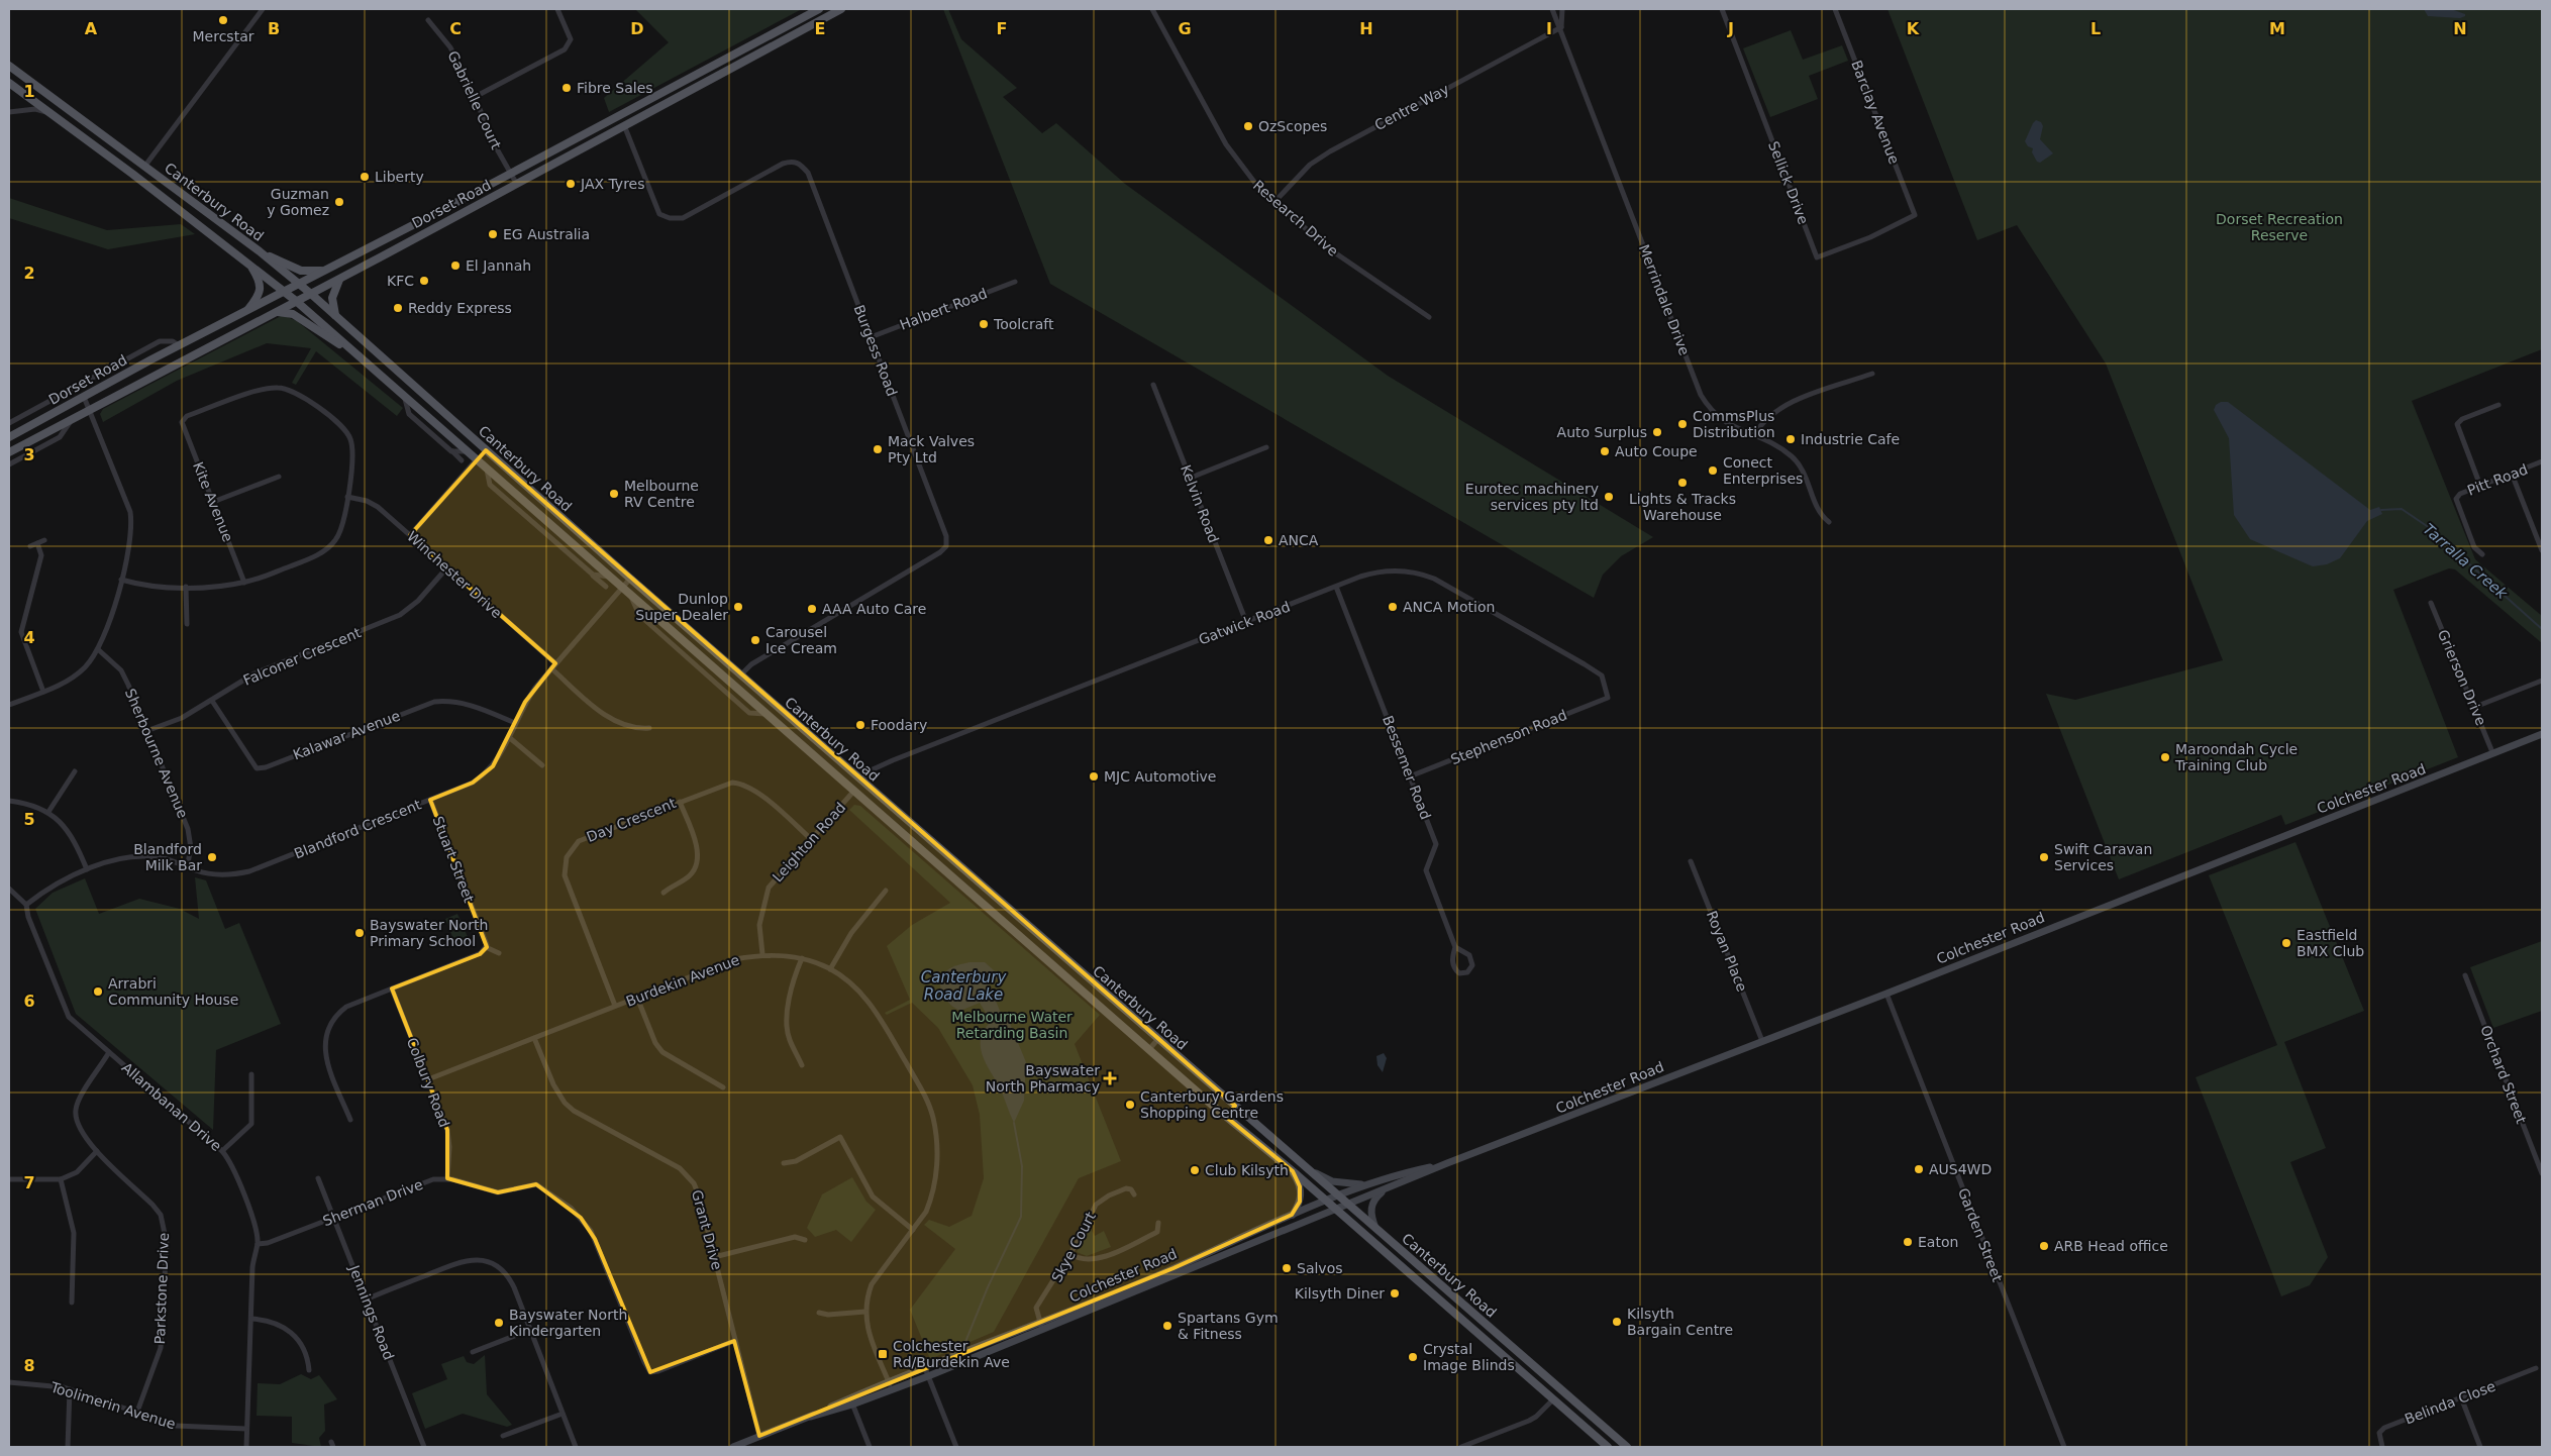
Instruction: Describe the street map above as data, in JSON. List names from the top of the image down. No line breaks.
{"streets":{"main road":["Canterbury Road","Dorset Road","Colchester Road"],"street":["Gabrielle Court","Centre Way","Barclay Avenue","Sellick Drive","Research Drive","Merrindale Drive","Halbert Road","Burgess Road","Pitt Road","Kite Avenue","Kelvin Road","Winchester Drive","Gatwick Road","Falconer Crescent","Grierson Drive","Kalawar Avenue","Stephenson Road","Sherbourne Avenue","Bessemer Road","Day Crescent","Blandford Crescent","Leighton Road","Stuart Street","Royan Place","Burdekin Avenue","Orchard Street","Colbury Road","Allambanan Drive","Sherman Drive","Grant Drive","Garden Street","Skye Court","Parkstone Drive","Jennings Road","Belinda Close","Toolimerin Avenue"]},"crossings":[["Gabrielle Court","Dorset Road"],["Centre Way","Research Drive"],["Centre Way","Merrindale Drive"],["Barclay Avenue","Sellick Drive"],["Canterbury Road","Dorset Road"],["Canterbury Road","Burgess Road"],["Canterbury Road","Gatwick Road"],["Canterbury Road","Colchester Road"],["Canterbury Road","Blandford Crescent"],["Canterbury Road","Leighton Road"],["Dorset Road","Burgess Road"],["Halbert Road","Burgess Road"],["Kite Avenue","Winchester Drive"],["Kelvin Road","Gatwick Road"],["Winchester Drive","Falconer Crescent"],["Winchester Drive","Blandford Crescent"],["Gatwick Road","Stephenson Road"],["Gatwick Road","Bessemer Road"],["Falconer Crescent","Kalawar Avenue"],["Falconer Crescent","Sherbourne Avenue"],["Grierson Drive","Colchester Road"],["Kalawar Avenue","Blandford Crescent"],["Stephenson Road","Bessemer Road"],["Sherbourne Avenue","Blandford Crescent"],["Colchester Road","Royan Place"],["Colchester Road","Grant Drive"],["Colchester Road","Garden Street"],["Colchester Road","Skye Court"],["Day Crescent","Leighton Road"],["Day Crescent","Burdekin Avenue"],["Blandford Crescent","Stuart Street"],["Blandford Crescent","Allambanan Drive"],["Leighton Road","Burdekin Avenue"],["Burdekin Avenue","Colbury Road"],["Burdekin Avenue","Grant Drive"],["Colbury Road","Sherman Drive"],["Allambanan Drive","Sherman Drive"],["Allambanan Drive","Parkstone Drive"],["Allambanan Drive","Toolimerin Avenue"],["Sherman Drive","Grant Drive"],["Sherman Drive","Jennings Road"],["Parkstone Drive","Toolimerin Avenue"]],"water":["Tarralla Creek","Canterbury Road Lake"],"parks":["Dorset Recreation Reserve","Melbourne Water Retarding Basin"],"places":{"other":["Mercstar","Fibre Sales","OzScopes","Liberty","JAX Tyres","Guzman y Gomez","EG Australia","El Jannah","KFC","Reddy Express","Toolcraft","CommsPlus Distribution","Auto Surplus","Industrie Cafe","Mack Valves Pty Ltd","Auto Coupe","Conect Enterprises","Lights & Tracks Warehouse","Melbourne RV Centre","Eurotec machinery services pty ltd","ANCA","Dunlop Super Dealer","ANCA Motion","AAA Auto Care","Carousel Ice Cream","Foodary","Maroondah Cycle Training Club","MJC Automotive","Blandford Milk Bar","Swift Caravan Services","Bayswater North Primary School","Eastfield BMX Club","Arrabri Community House","Canterbury Gardens Shopping Centre","AUS4WD","Club Kilsyth","Eaton","ARB Head office","Salvos","Kilsyth Diner","Kilsyth Bargain Centre","Bayswater North Kindergarten","Spartans Gym & Fitness","Crystal Image Blinds"],"health":["Bayswater North Pharmacy"],"transit":["Colchester Rd/Burdekin Ave"]},"grid":{"columns":["A","B","C","D","E","F","G","H","I","J","K","L","M","N"],"rows":["1","2","3","4","5","6","7","8"]}}
